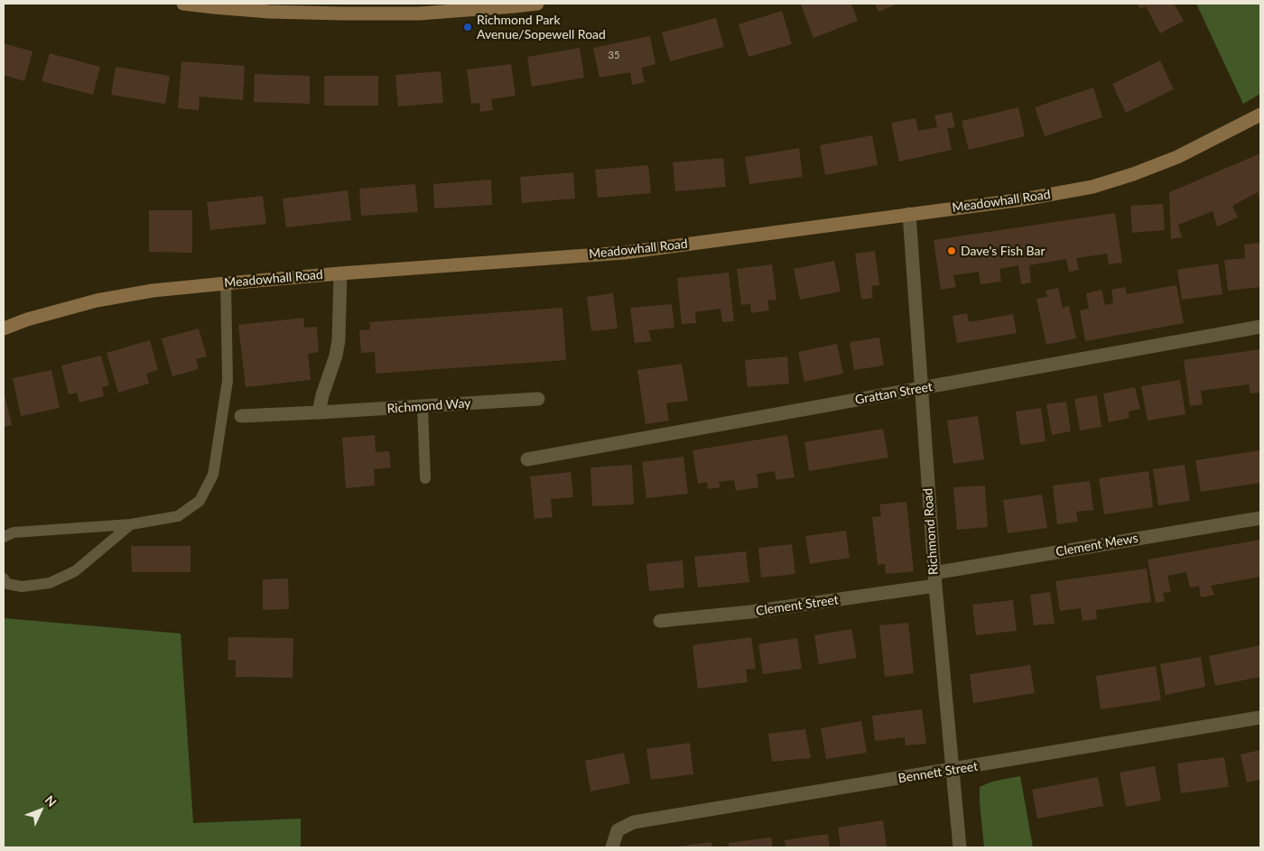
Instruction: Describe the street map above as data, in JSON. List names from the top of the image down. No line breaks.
{"streets":{"street":["Meadowhall Road","Grattan Street","Richmond Way","Richmond Road","Clement Mews","Clement Street","Bennett Street"]},"crossings":[["Meadowhall Road","Richmond Road"],["Grattan Street","Richmond Road"],["Richmond Road","Clement Mews"],["Richmond Road","Clement Street"],["Richmond Road","Bennett Street"],["Clement Mews","Clement Street"]],"places":["Richmond Park Avenue/Sopewell Road","Dave's Fish Bar"],"house_numbers":["35"],"north":"top right"}
